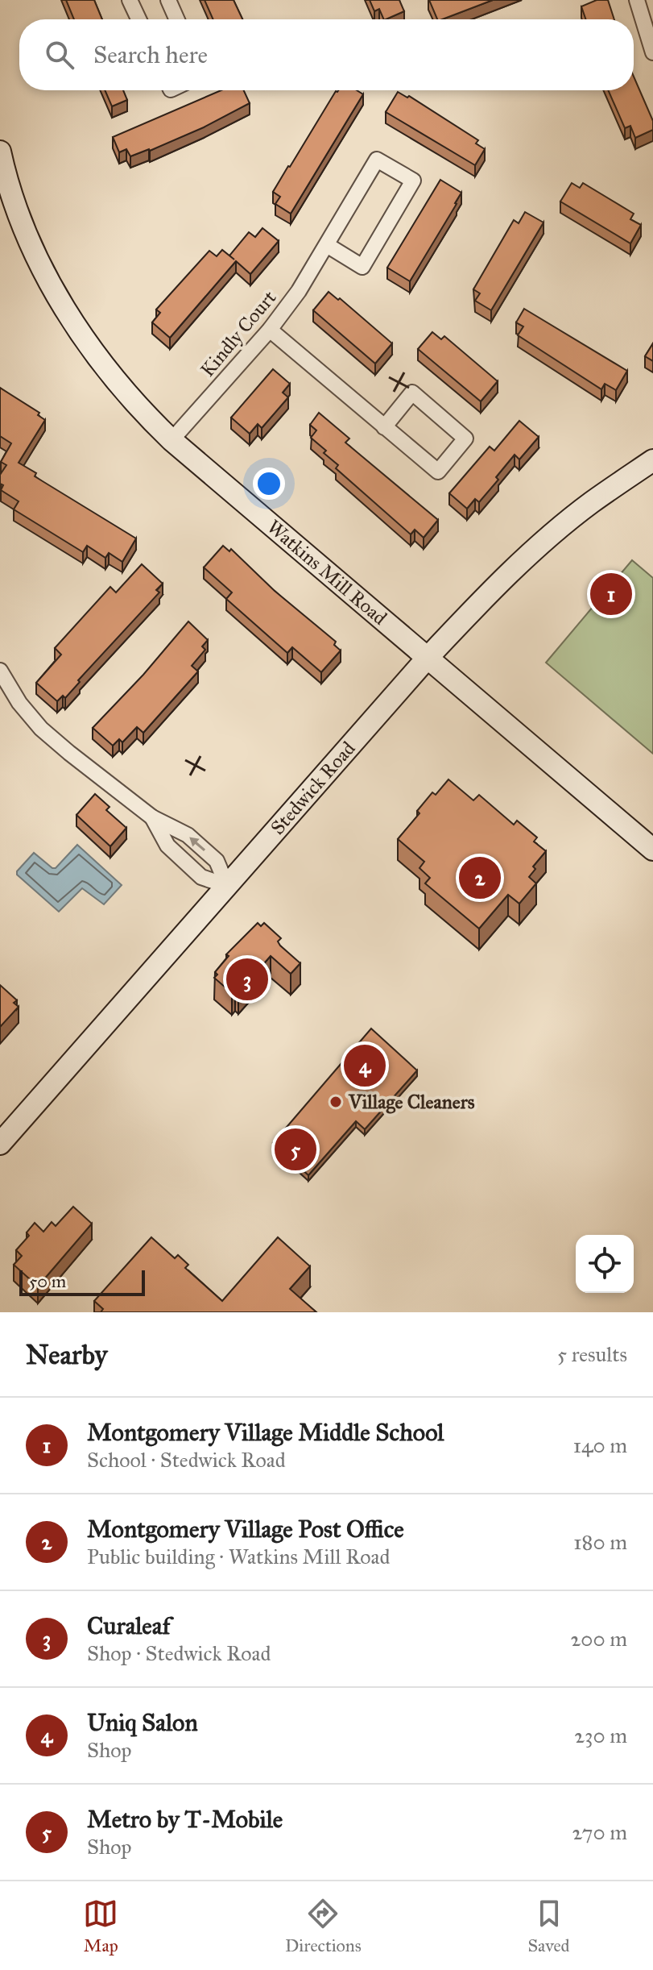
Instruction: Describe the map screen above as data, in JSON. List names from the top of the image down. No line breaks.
{"streets":{"street":["Kindly Court","Watkins Mill Road","Stedwick Road"]},"crossings":[["Kindly Court","Watkins Mill Road"],["Watkins Mill Road","Stedwick Road"]],"places":["Village Cleaners"],"scale_bar":"50 m","page":{"search":"Search here","pins":["1","2","3","4","5"],"scale":"50 m","heading":["Nearby","5 results"],"list":[{"mark":"1","name":"Montgomery Village Middle School","note":"School · Stedwick Road","value":"140 m"},{"mark":"2","name":"Montgomery Village Post Office","note":"Public building · Watkins Mill Road","value":"180 m"},{"mark":"3","name":"Curaleaf","note":"Shop · Stedwick Road","value":"200 m"},{"mark":"4","name":"Uniq Salon","note":"Shop","value":"230 m"},{"mark":"5","name":"Metro by T-Mobile","note":"Shop","value":"270 m"}],"nav":["Map","Directions","Saved"]}}
